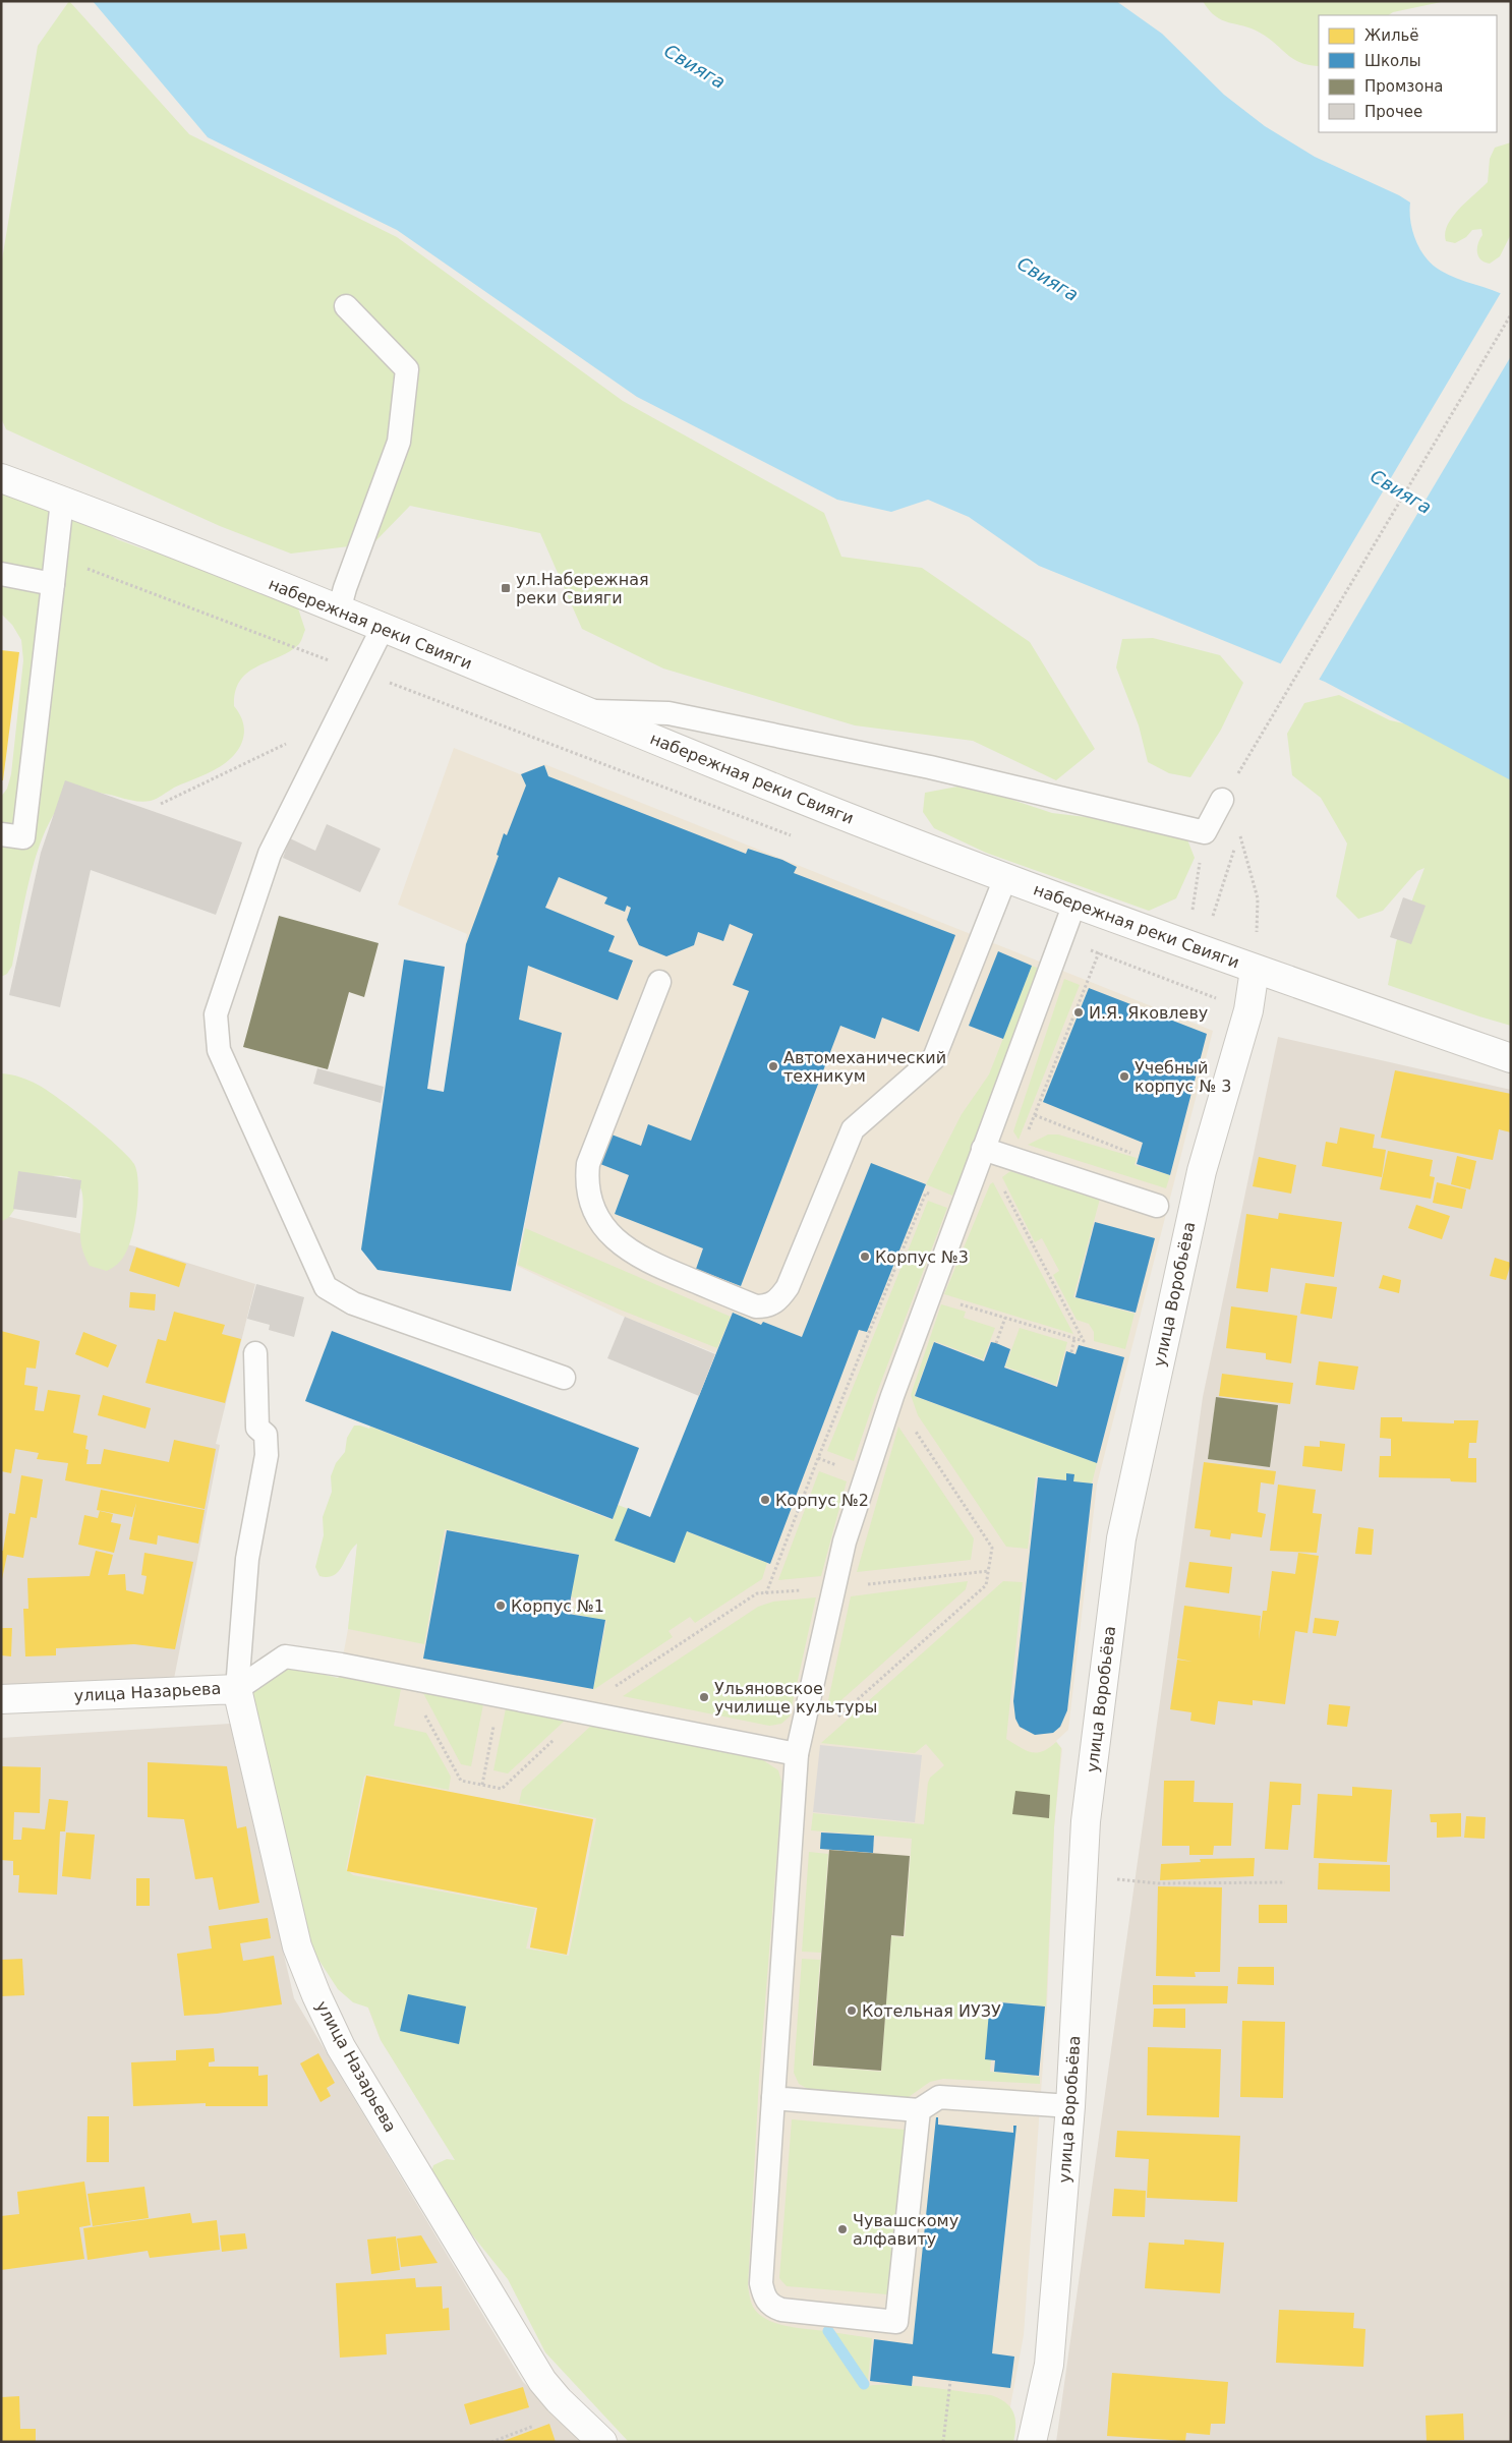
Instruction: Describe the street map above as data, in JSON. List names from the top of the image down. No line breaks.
{"streets":{"street":["набережная реки Свияги","улица Воробьёва","улица Назарьева"]},"crossings":[["набережная реки Свияги","улица Воробьёва"]],"water":["Свияга"],"places":{"transit":["ул.Набережная реки Свияги"],"other":["И.Я. Яковлеву","Автомеханический техникум","Учебный корпус № 3","Корпус №3","Корпус №2","Корпус №1","Ульяновское училище культуры","Котельная ИУЗУ","Чувашскому алфавиту"]},"legend":["Жильё","Школы","Промзона","Прочее"]}
